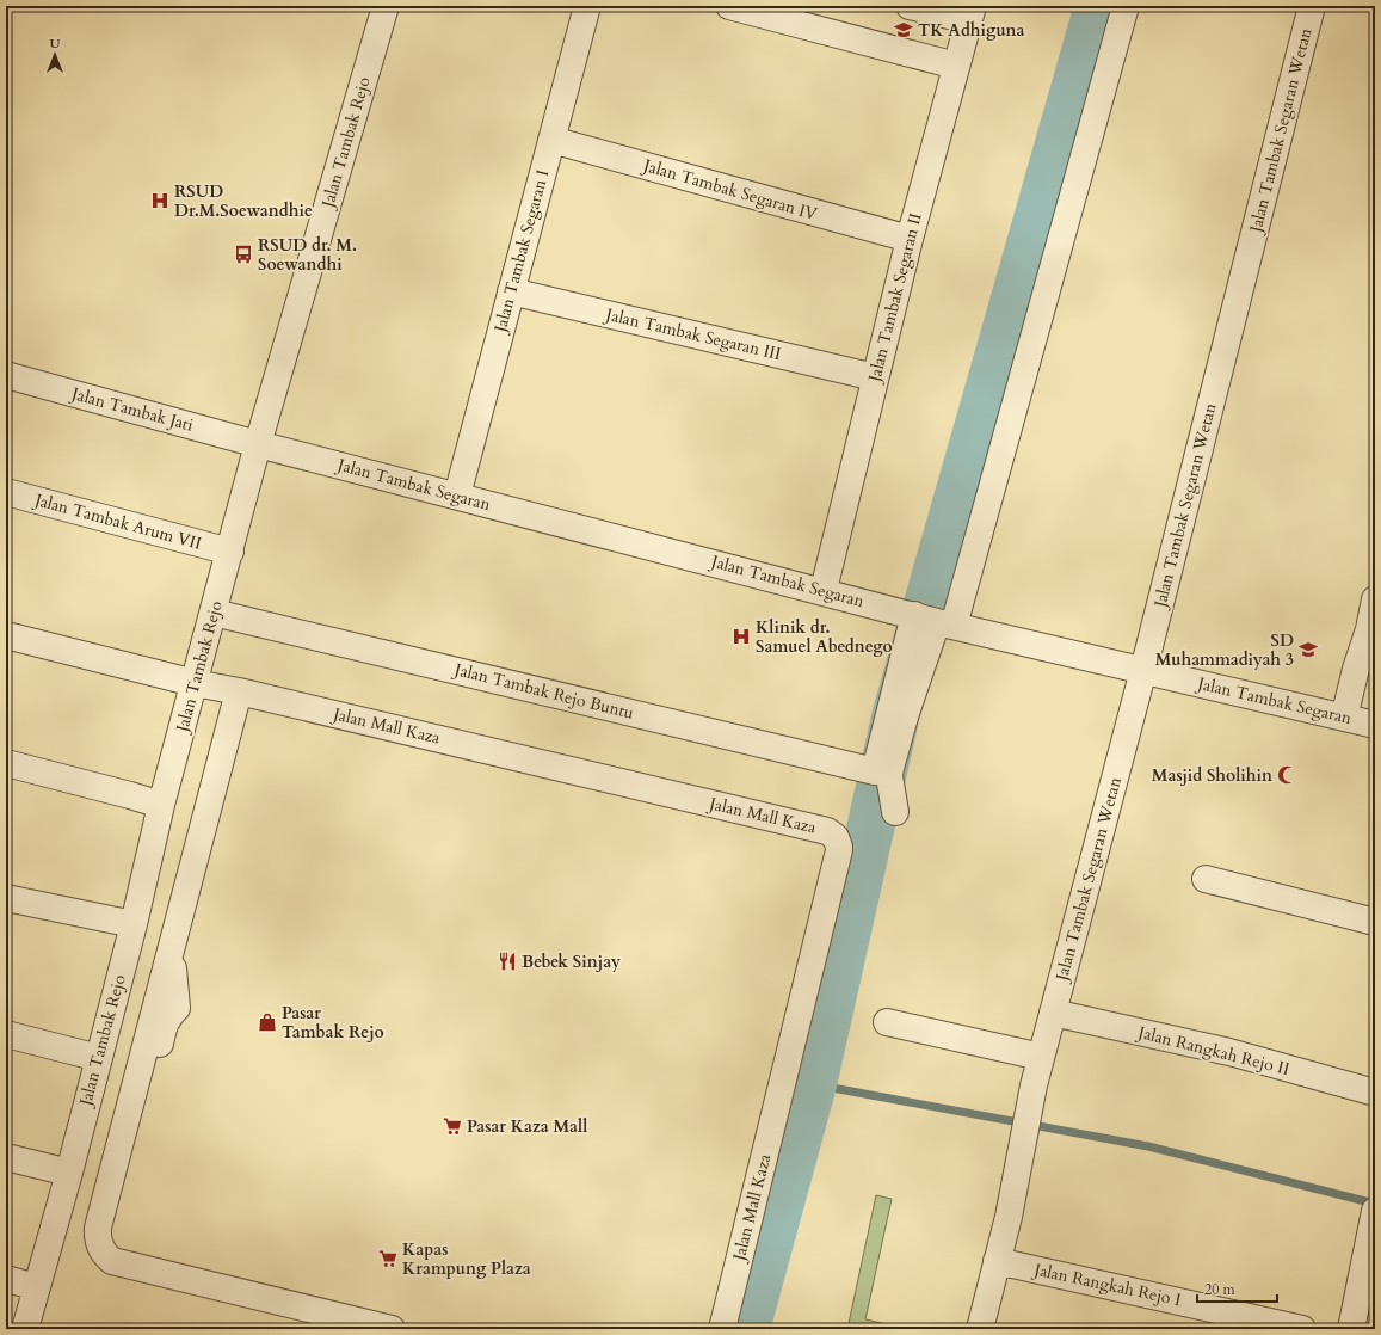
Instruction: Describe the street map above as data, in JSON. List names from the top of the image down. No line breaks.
{"streets":{"street":["Jalan Tambak Segaran Wetan","Jalan Tambak Rejo","Jalan Tambak Segaran IV","Jalan Tambak Segaran I","Jalan Tambak Segaran II","Jalan Tambak Segaran III","Jalan Tambak Jati","Jalan Tambak Segaran","Jalan Tambak Arum VII","Jalan Tambak Rejo Buntu","Jalan Mall Kaza","Jalan Rangkah Rejo II","Jalan Rangkah Rejo I"]},"crossings":[["Jalan Tambak Segaran Wetan","Jalan Tambak Segaran"],["Jalan Tambak Segaran Wetan","Jalan Rangkah Rejo II"],["Jalan Tambak Segaran Wetan","Jalan Rangkah Rejo I"],["Jalan Tambak Rejo","Jalan Tambak Jati"],["Jalan Tambak Rejo","Jalan Tambak Segaran"],["Jalan Tambak Rejo","Jalan Tambak Arum VII"],["Jalan Tambak Rejo","Jalan Tambak Rejo Buntu"],["Jalan Tambak Rejo","Jalan Mall Kaza"],["Jalan Tambak Segaran IV","Jalan Tambak Segaran I"],["Jalan Tambak Segaran IV","Jalan Tambak Segaran II"],["Jalan Tambak Segaran I","Jalan Tambak Segaran III"],["Jalan Tambak Segaran I","Jalan Tambak Segaran"],["Jalan Tambak Segaran II","Jalan Tambak Segaran III"],["Jalan Tambak Segaran II","Jalan Tambak Segaran"],["Jalan Tambak Jati","Jalan Tambak Segaran"],["Jalan Tambak Segaran","Jalan Tambak Rejo Buntu"]],"places":{"school or university":["TK Adhiguna","SD Muhammadiyah 3"],"hospital":["RSUD Dr.M.Soewandhie","Klinik dr. Samuel Abednego"],"bus stop":["RSUD dr. M. Soewandhi"],"mosque":["Masjid Sholihin"],"restaurant":["Bebek Sinjay"],"shop":["Pasar Tambak Rejo"],"supermarket":["Pasar Kaza Mall","Kapas Krampung Plaza"]},"scale_bar":"20 m","north":"top"}
